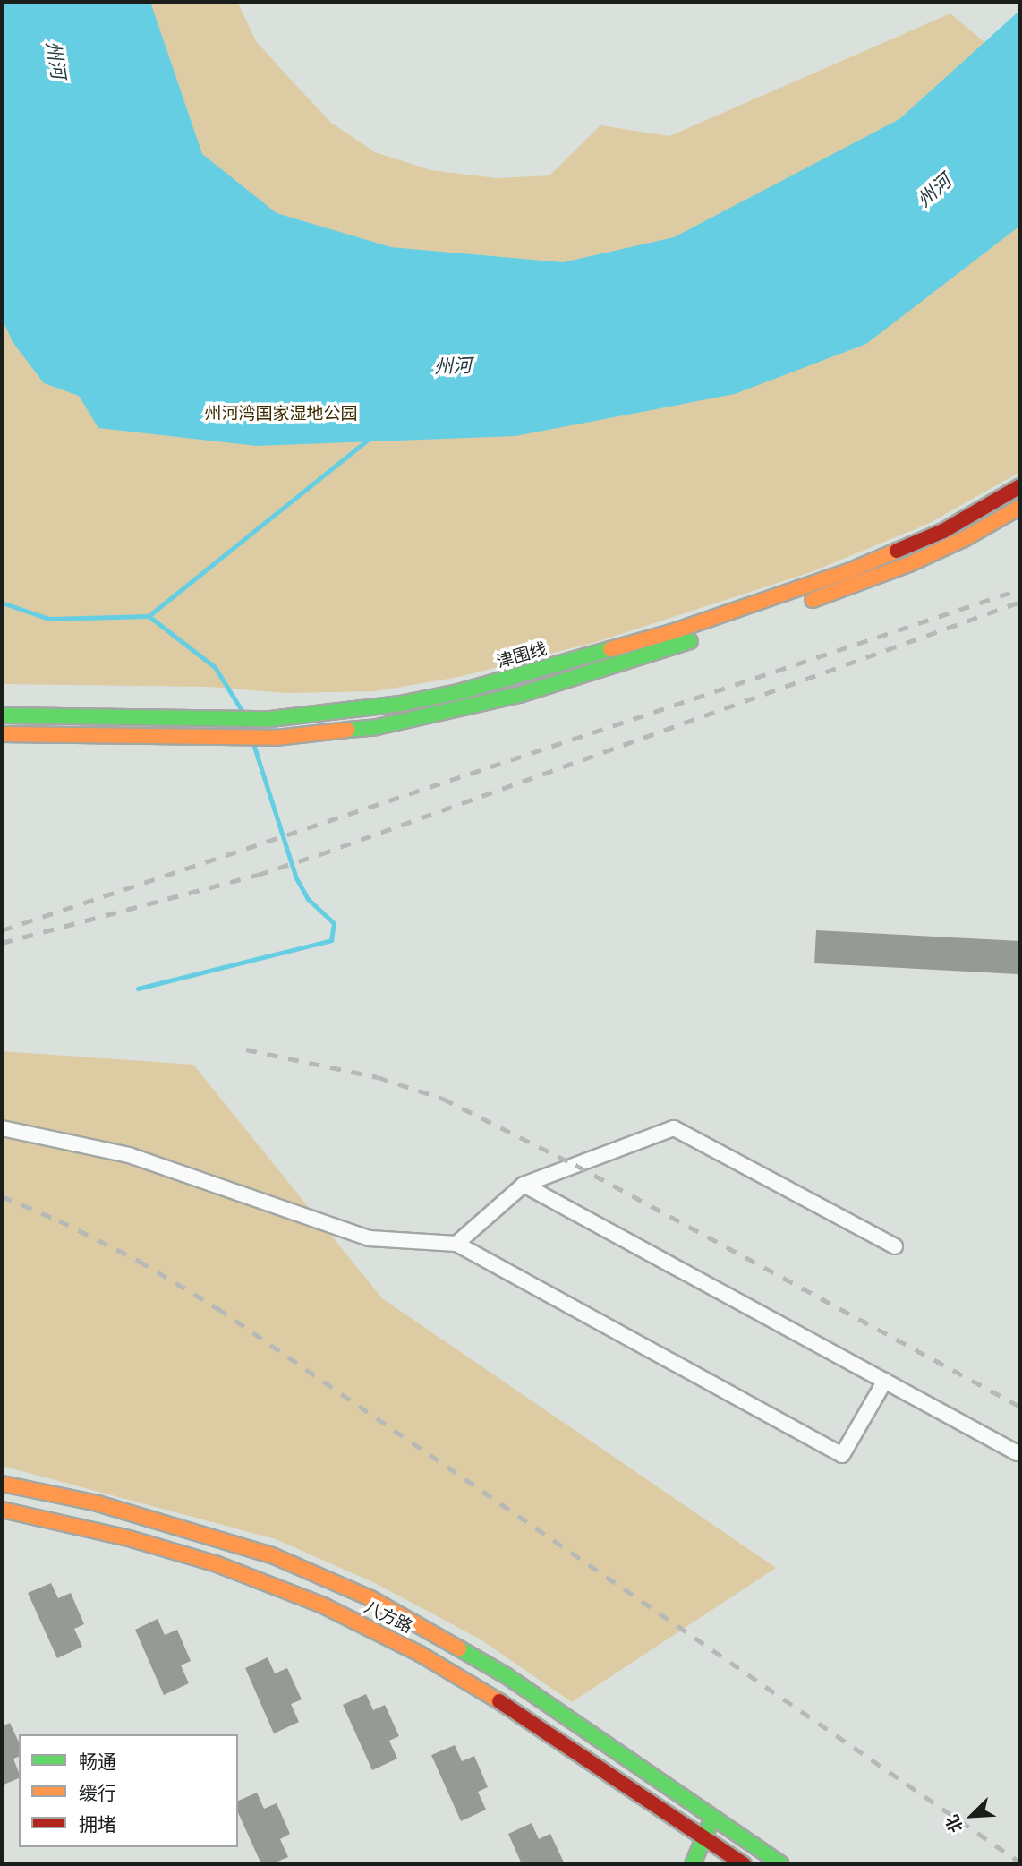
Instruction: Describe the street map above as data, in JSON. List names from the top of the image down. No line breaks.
{"streets":{"main road":["津围线","八方路"]},"water":["州河"],"parks":["州河湾国家湿地公园"],"legend":["畅通","缓行","拥堵"],"north":"bottom left"}
